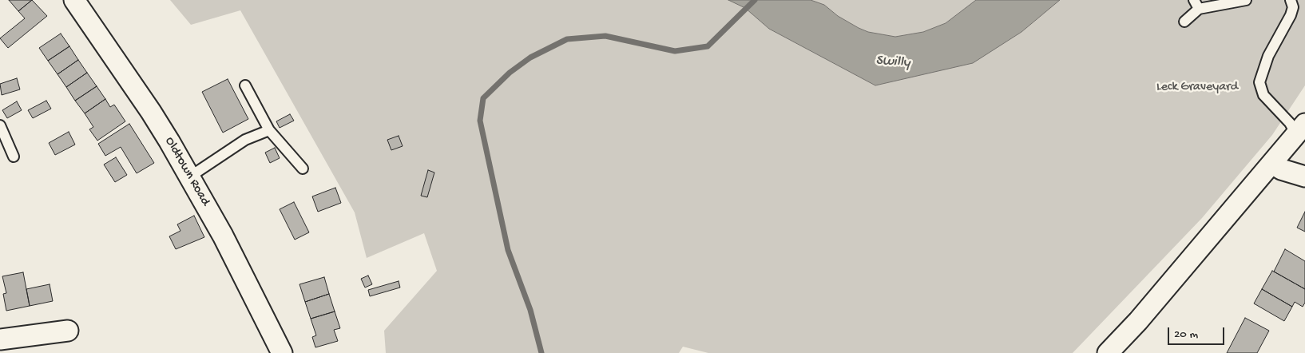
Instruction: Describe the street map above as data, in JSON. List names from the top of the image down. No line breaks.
{"streets":{"street":["Oldtown Road"]},"water":["Swilly"],"parks":["Leck Graveyard"],"scale_bar":"20 m"}
